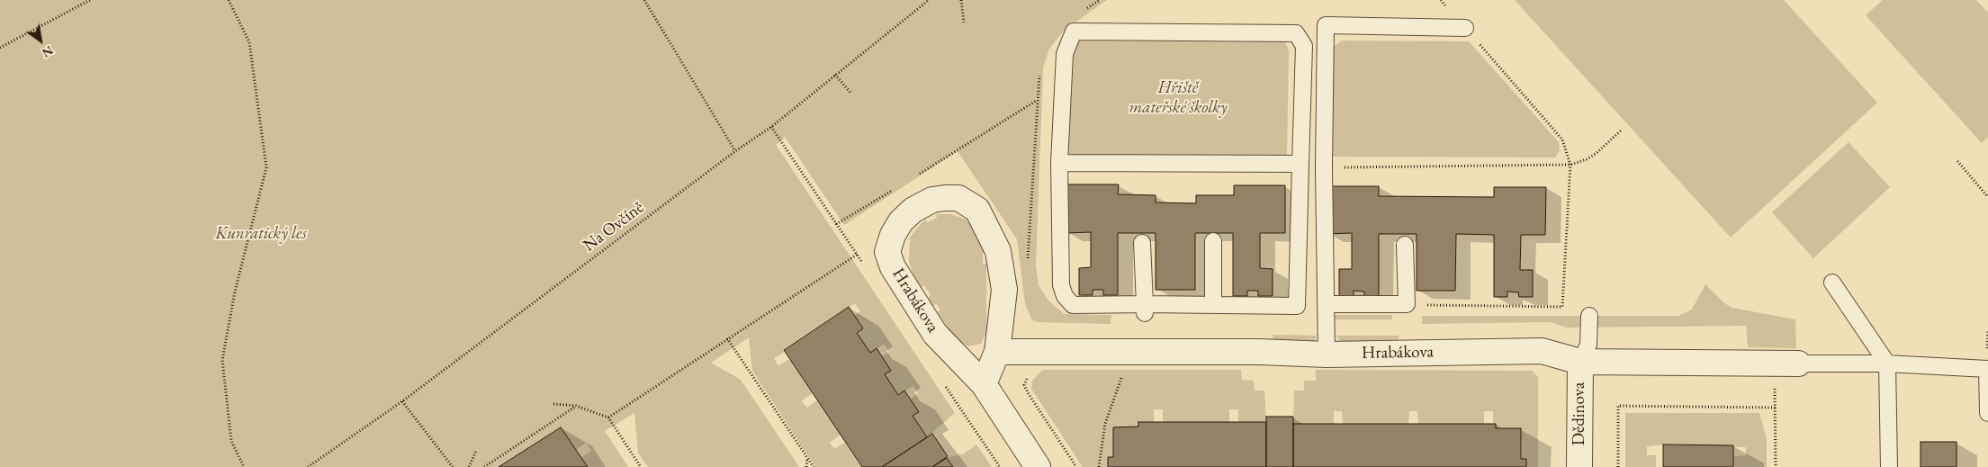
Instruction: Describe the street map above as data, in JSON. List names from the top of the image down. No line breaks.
{"streets":{"street":["Hrabákova","Dědinova"],"path":["Na Ovčíně"]},"crossings":[["Hrabákova","Dědinova"]],"parks":["Hřiště mateřské školky","Kunratický les"],"north":"bottom right"}
